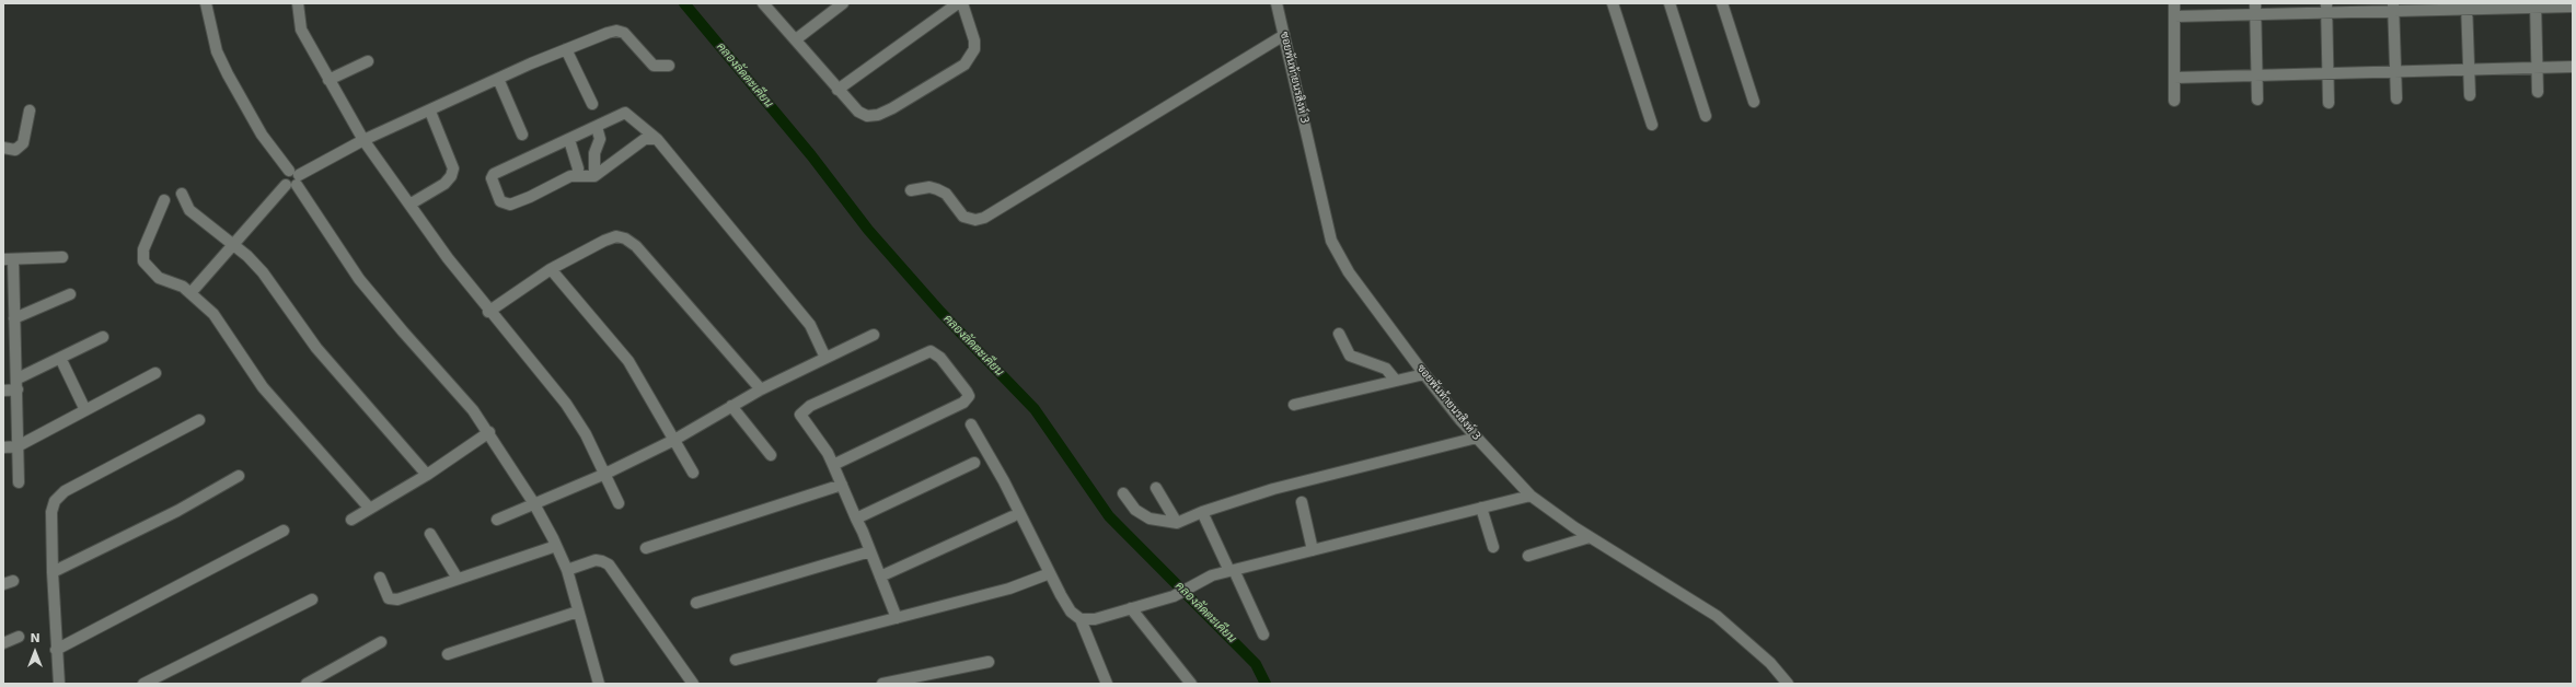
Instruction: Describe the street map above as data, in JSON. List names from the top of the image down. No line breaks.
{"streets":{"street":["ซอยพันท้ายนรสิงห์ 3"]},"water":["คลองลัดตะเคียน"],"north":"top"}
